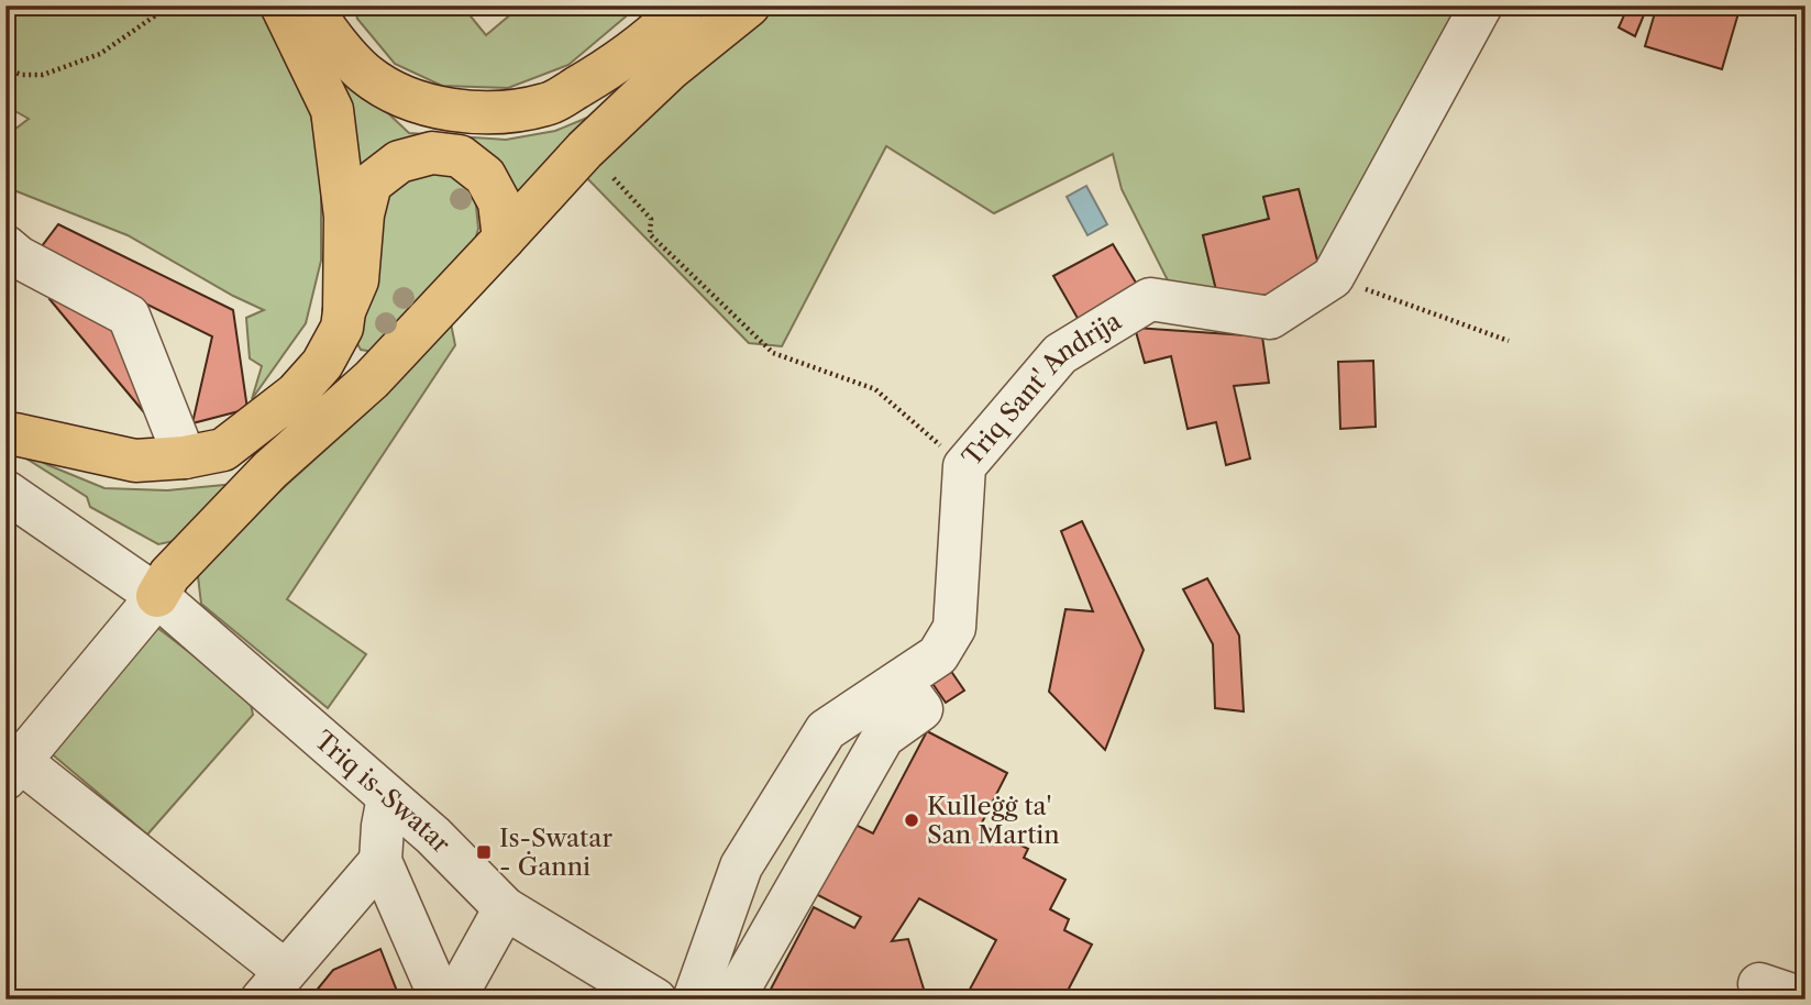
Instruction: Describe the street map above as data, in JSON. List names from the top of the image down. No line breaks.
{"streets":{"street":["Triq Sant' Andrija","Triq is-Swatar"]},"places":{"other":["Kulleġġ ta' San Martin"],"transit":["Is-Swatar - Ġanni"]}}
